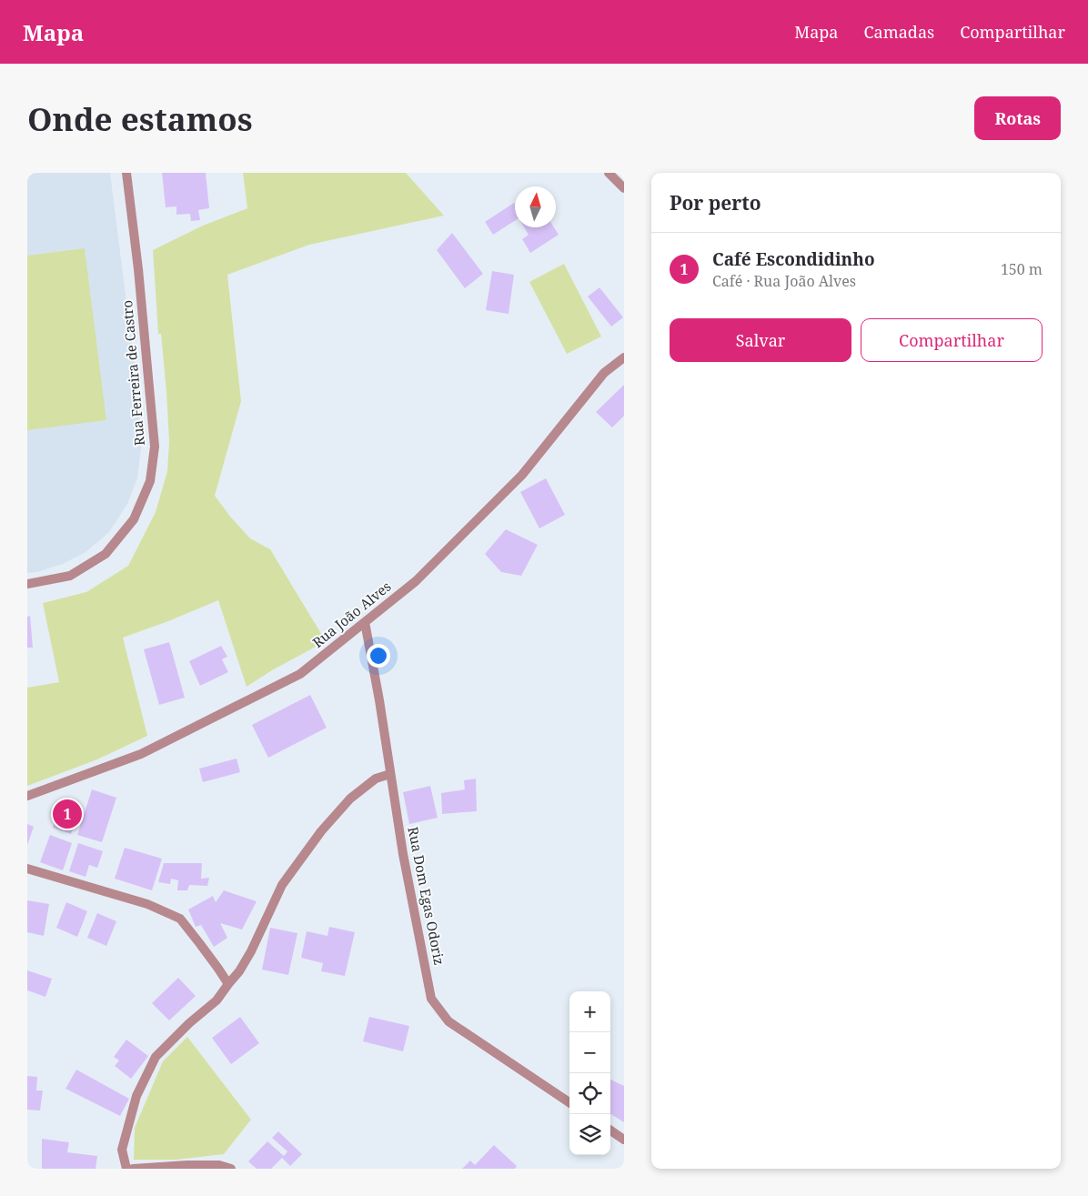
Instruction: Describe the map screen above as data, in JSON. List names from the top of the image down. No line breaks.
{"streets":{"street":["Rua Ferreira de Castro","Rua João Alves","Rua Dom Egas Odoriz"]},"crossings":[["Rua João Alves","Rua Dom Egas Odoriz"]],"north":"top","page":{"header":"Mapa","nav":["Mapa","Camadas","Compartilhar"],"buttons":["Rotas",["Salvar","Compartilhar"]],"title":"Onde estamos","heading":"Por perto","list":[{"mark":"1","name":"Café Escondidinho","note":"Café · Rua João Alves","value":"150 m"}],"pins":"1","map_buttons":["+","−"]}}
